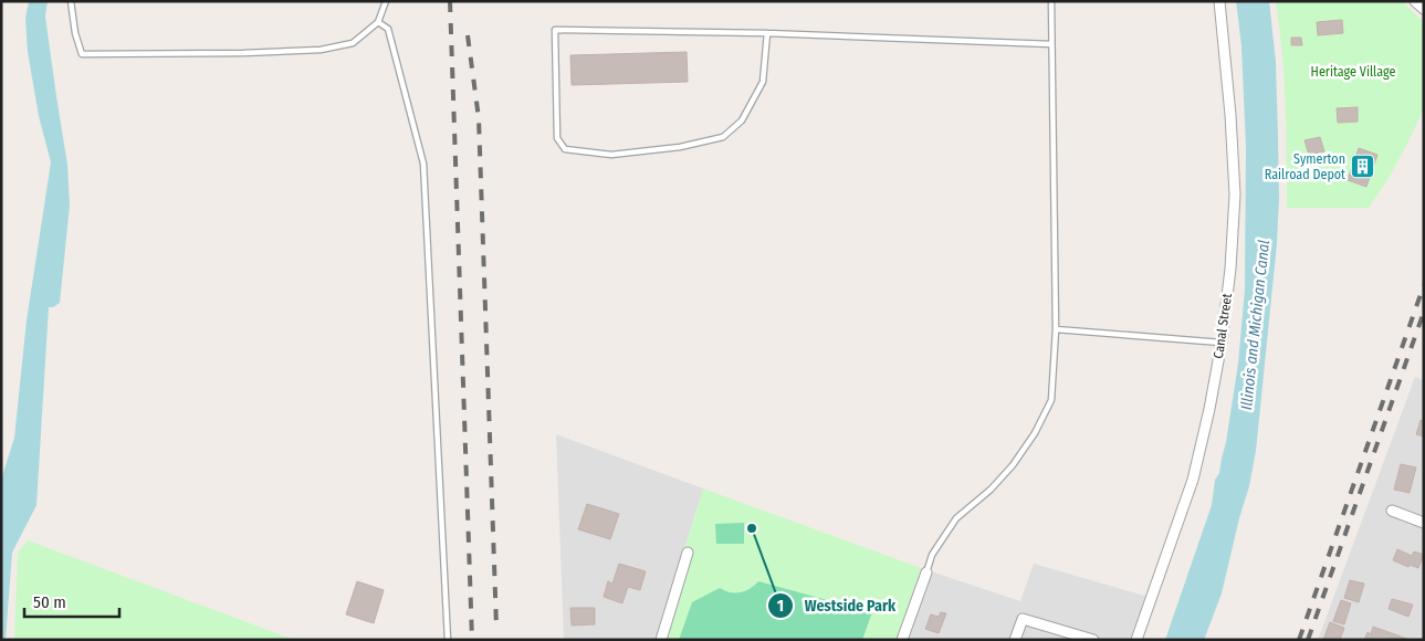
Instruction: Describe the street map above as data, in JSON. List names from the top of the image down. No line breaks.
{"streets":{"street":["Canal Street"]},"water":["Illinois and Michigan Canal"],"parks":["Heritage Village"],"places":{"building":["Symerton Railroad Depot"],"other":["Westside Park"]},"scale_bar":"50 m"}
